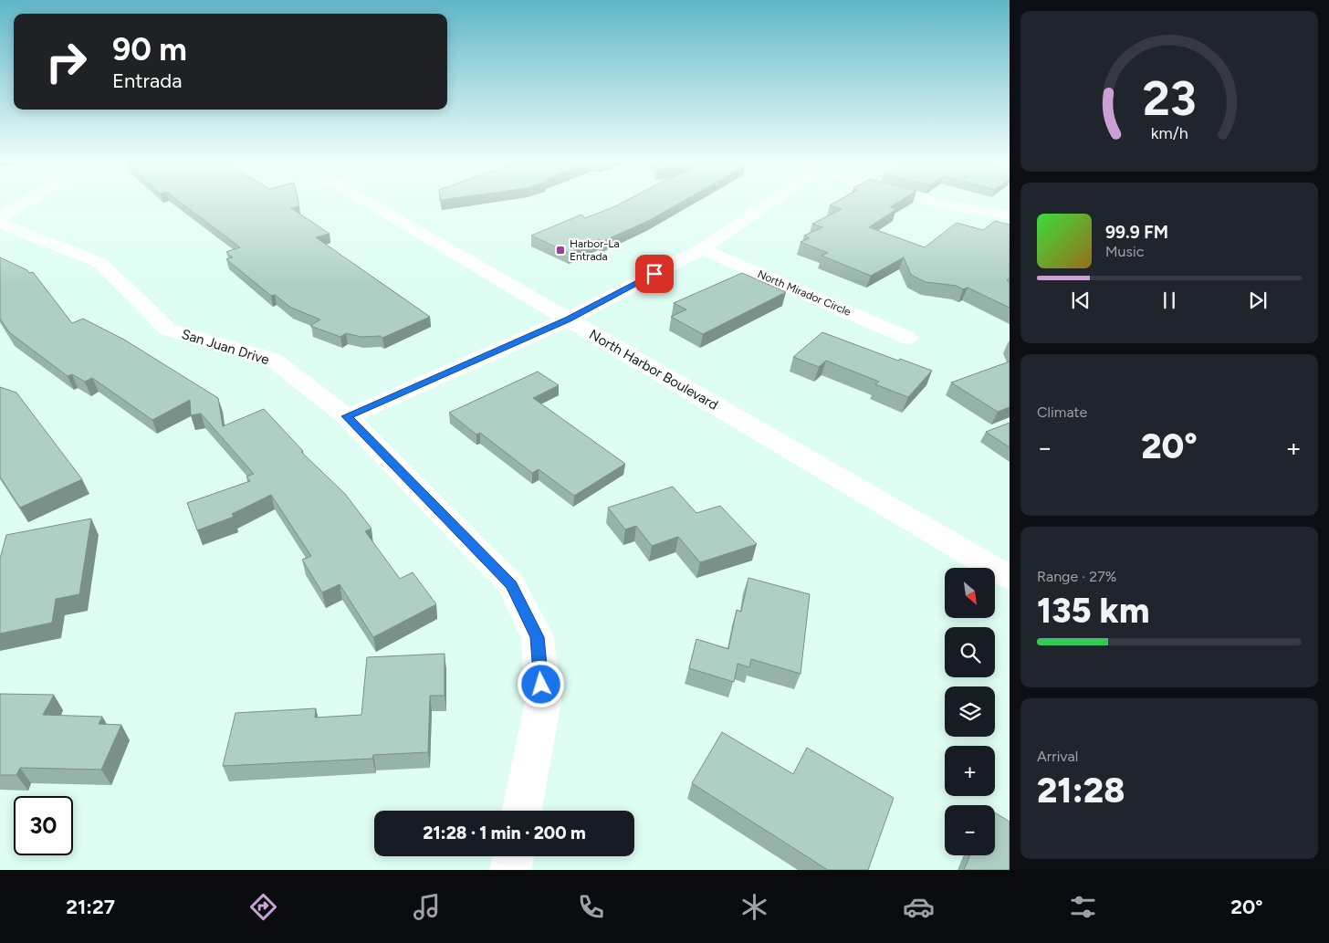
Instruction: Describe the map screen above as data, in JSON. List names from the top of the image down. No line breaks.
{"streets":{"street":["North Mirador Circle","San Juan Drive","North Harbor Boulevard"]},"places":{"transit":["Harbor-La Entrada"]},"north":"bottom right","page":{"turn":["90 m","Entrada"],"song":["99.9 FM","Music"],"tile":["Climate",["Range · 27%","135 km"],["Arrival","21:28"]],"heat":["−","20°","+"],"map_buttons":["+","−"],"limit":"30","trip":"21:28 · 1 min · 200 m","tabs":["21:27","20°"],"gauge":["23","km/h"]}}
